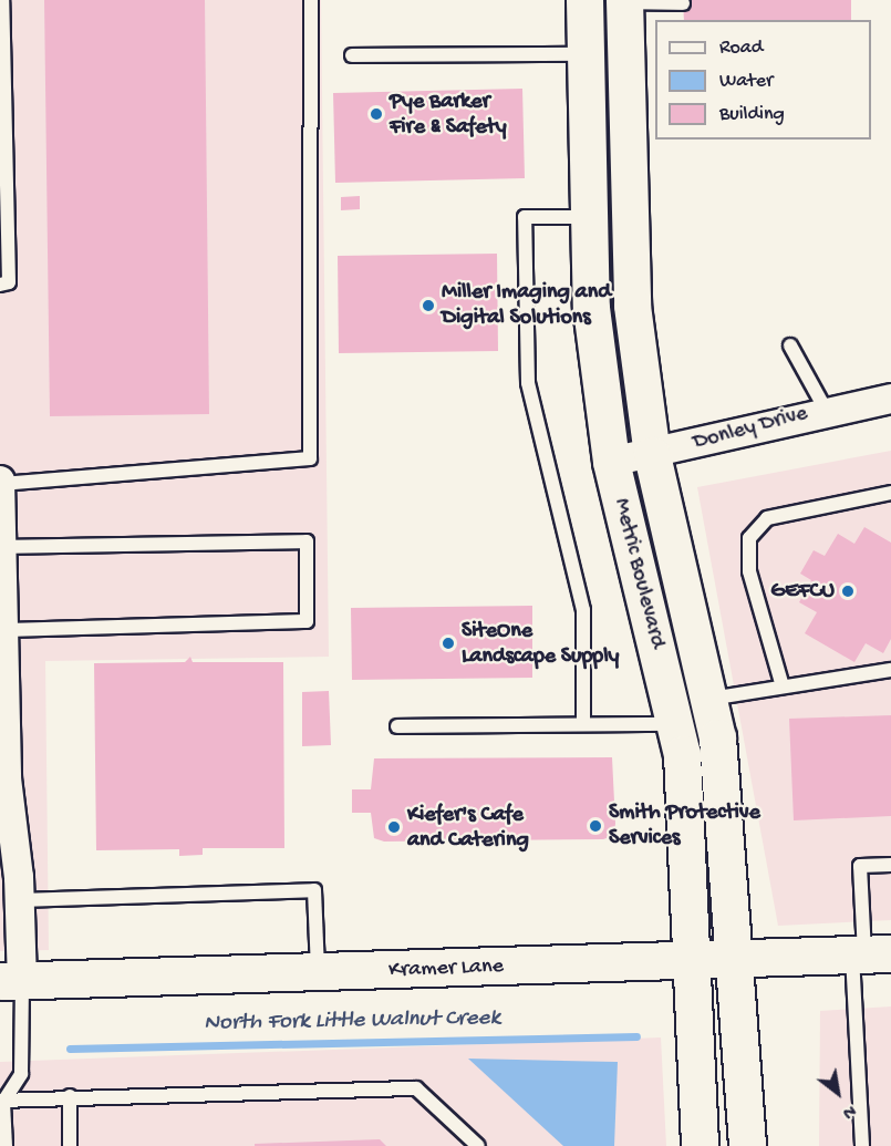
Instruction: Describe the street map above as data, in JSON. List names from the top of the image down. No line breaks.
{"streets":{"main road":["Metric Boulevard","Kramer Lane"],"street":["Donley Drive"]},"crossings":[["Donley Drive","Metric Boulevard"],["Metric Boulevard","Kramer Lane"]],"water":["North Fork Little Walnut Creek"],"places":["Pye Barker Fire & Safety","Miller Imaging and Digital Solutions","GEFCU","SiteOne Landscape Supply","Smith Protective Services","Kiefer's Cafe and Catering"],"legend":["Road","Water","Building"],"north":"bottom right"}
